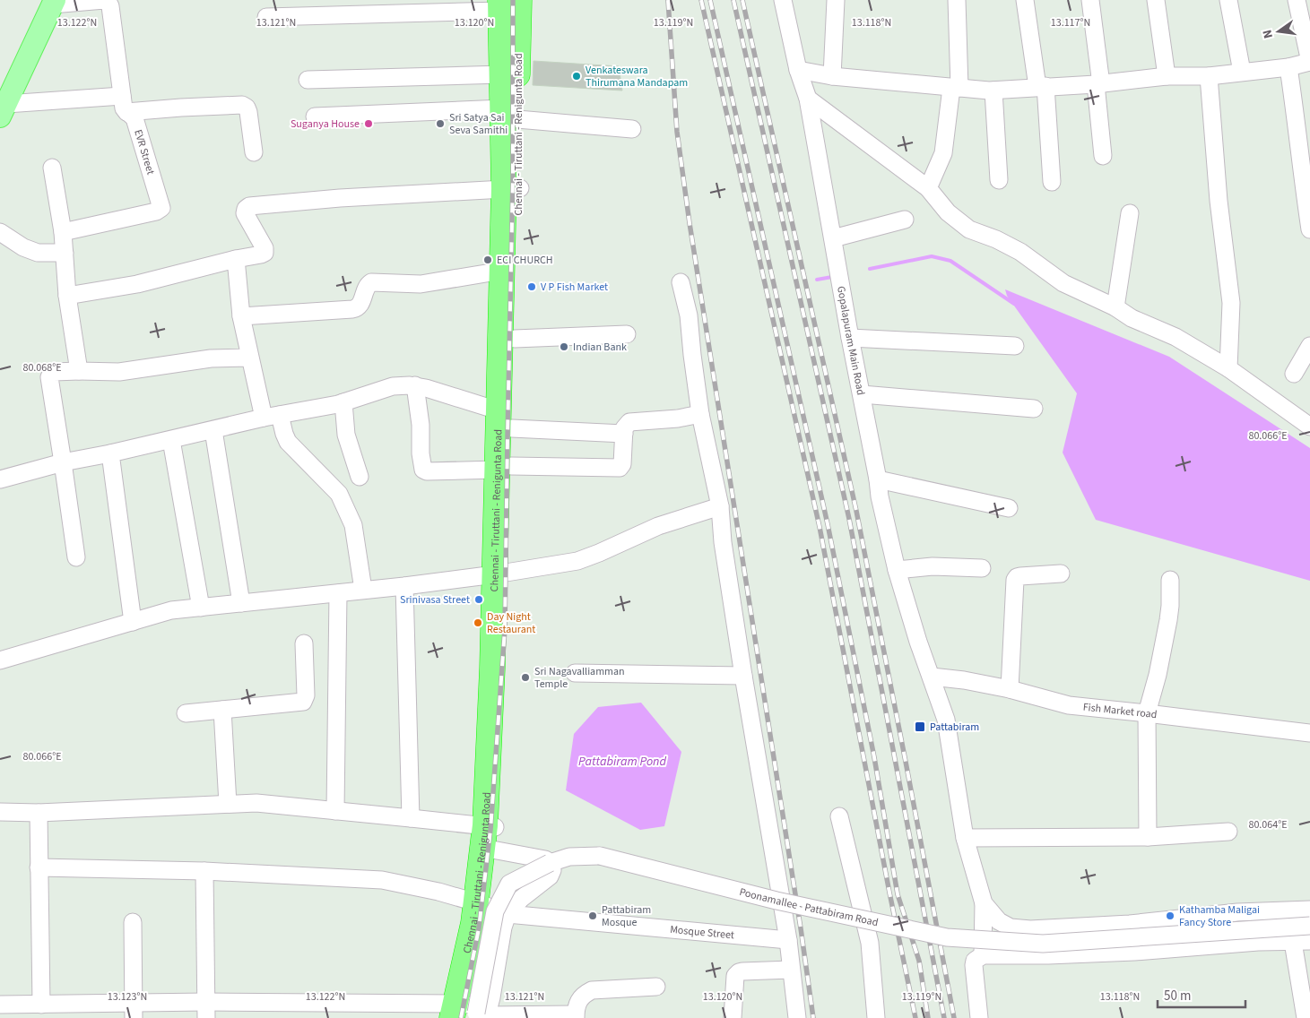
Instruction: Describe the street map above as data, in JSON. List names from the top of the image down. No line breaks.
{"streets":{"highway":["Chennai - Tiruttani - Renigunta Road"],"street":["EVR Street","Gopalapuram Main Road","Fish Market road","Poonamallee - Pattabiram Road","Mosque Street"]},"crossings":[["Chennai - Tiruttani - Renigunta Road","Poonamallee - Pattabiram Road"],["Gopalapuram Main Road","Fish Market road"]],"water":["Pattabiram Pond"],"places":{"other":["Venkateswara Thirumana Mandapam","Suganya House","Sri Satya Sai Seva Samithi","ECI CHURCH","V P Fish Market","Indian Bank","Srinivasa Street","Day Night Restaurant","Sri Nagavalliamman Temple","Pattabiram Mosque","Kathamba Maligai Fancy Store"],"transit":["Pattabiram"]},"scale_bar":"50 m","north":"left","coordinates":["13.117°N","13.122°N","13.121°N","13.120°N","13.119°N","13.118°N","80.068°E","80.066°E","80.064°E","13.123°N"]}
